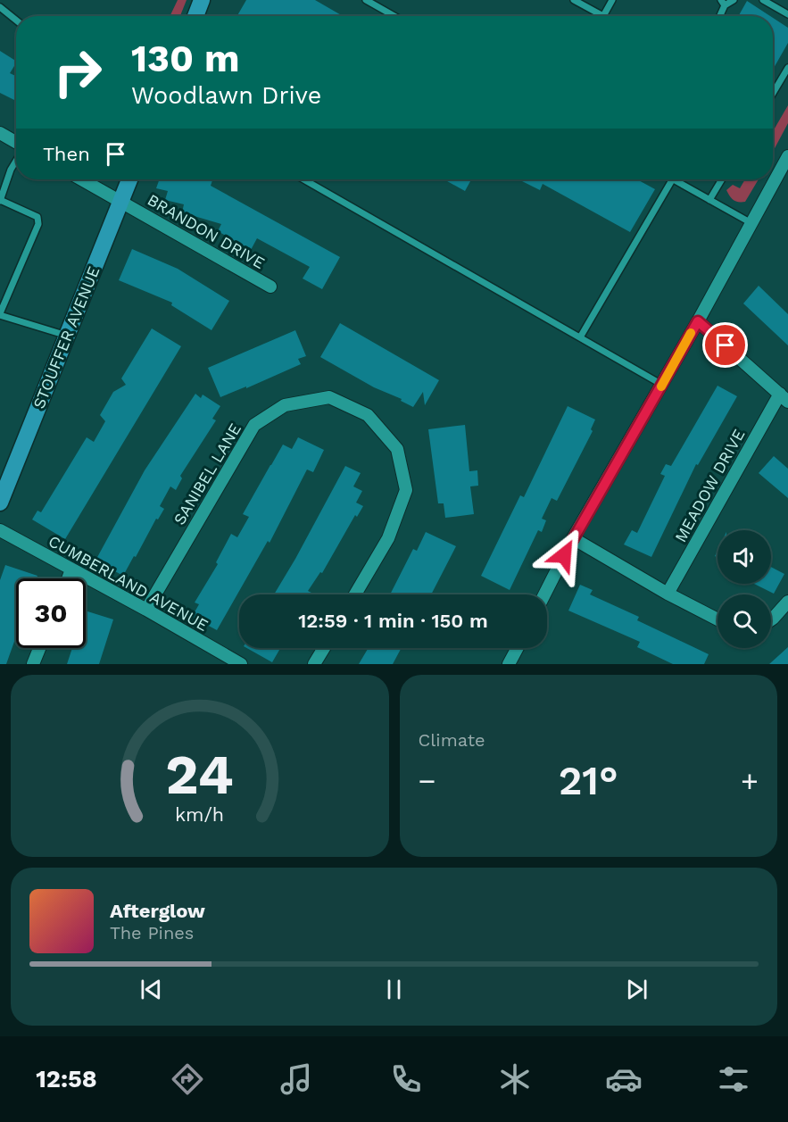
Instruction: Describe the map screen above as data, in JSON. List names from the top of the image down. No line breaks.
{"streets":{"street":["BRANDON DRIVE","STOUFFER AVENUE","SANIBEL LANE","MEADOW DRIVE","CUMBERLAND AVENUE"]},"crossings":[["BRANDON DRIVE","STOUFFER AVENUE"],["SANIBEL LANE","CUMBERLAND AVENUE"]],"page":{"turn":["130 m","Woodlawn Drive"],"then":"Then","limit":"30","trip":"12:59 · 1 min · 150 m","tile":"Climate","heat":["−","21°","+"],"song":["Afterglow","The Pines"],"tabs":"12:58","gauge":["24","km/h"]}}
